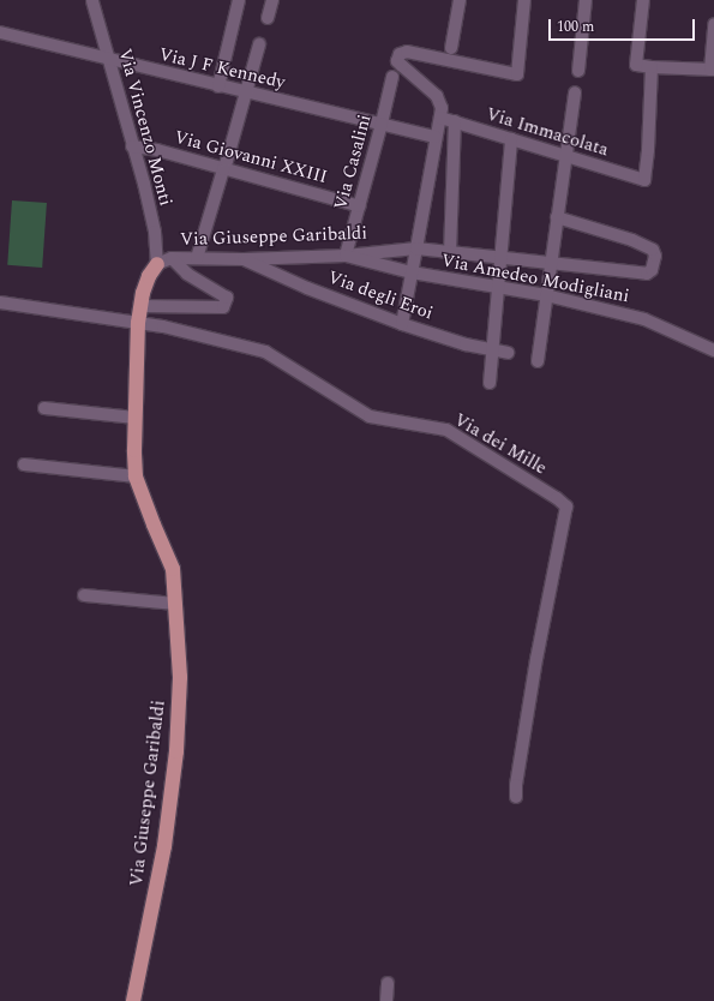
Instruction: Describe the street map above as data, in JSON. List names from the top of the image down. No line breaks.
{"streets":{"main road":["Via Giuseppe Garibaldi"],"street":["Via J F Kennedy","Via Vincenzo Monti","Via Immacolata","Via Giovanni XXIII","Via Casalini","Via Amedeo Modigliani","Via degli Eroi","Via dei Mille"]},"crossings":[["Via J F Kennedy","Via Vincenzo Monti"],["Via J F Kennedy","Via Casalini"],["Via Vincenzo Monti","Via Giovanni XXIII"],["Via Vincenzo Monti","Via Giuseppe Garibaldi"],["Via Giovanni XXIII","Via Casalini"],["Via Casalini","Via Giuseppe Garibaldi"],["Via Casalini","Via Amedeo Modigliani"],["Via Giuseppe Garibaldi","Via Amedeo Modigliani"],["Via Giuseppe Garibaldi","Via degli Eroi"],["Via Giuseppe Garibaldi","Via dei Mille"]],"scale_bar":"100 m"}
